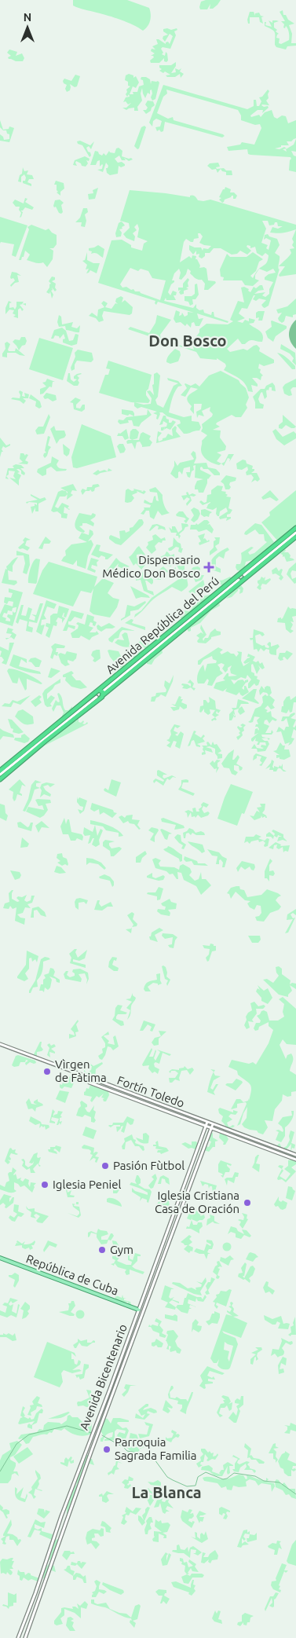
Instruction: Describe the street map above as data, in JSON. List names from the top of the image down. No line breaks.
{"streets":{"highway":["Avenida República del Perú"],"main road":["República de Cuba"],"street":["Fortín Toledo","Avenida Bicentenario"]},"crossings":[["Fortín Toledo","Avenida Bicentenario"],["República de Cuba","Avenida Bicentenario"]],"districts":["Don Bosco","La Blanca"],"places":{"health":["Dispensario Médico Don Bosco"],"other":["Vìrgen de Fàtima","Pasión Fùtbol","Iglesia Peniel","Iglesia Cristiana Casa de Oración","Gym","Parroquia Sagrada Familia"]},"north":"top"}
